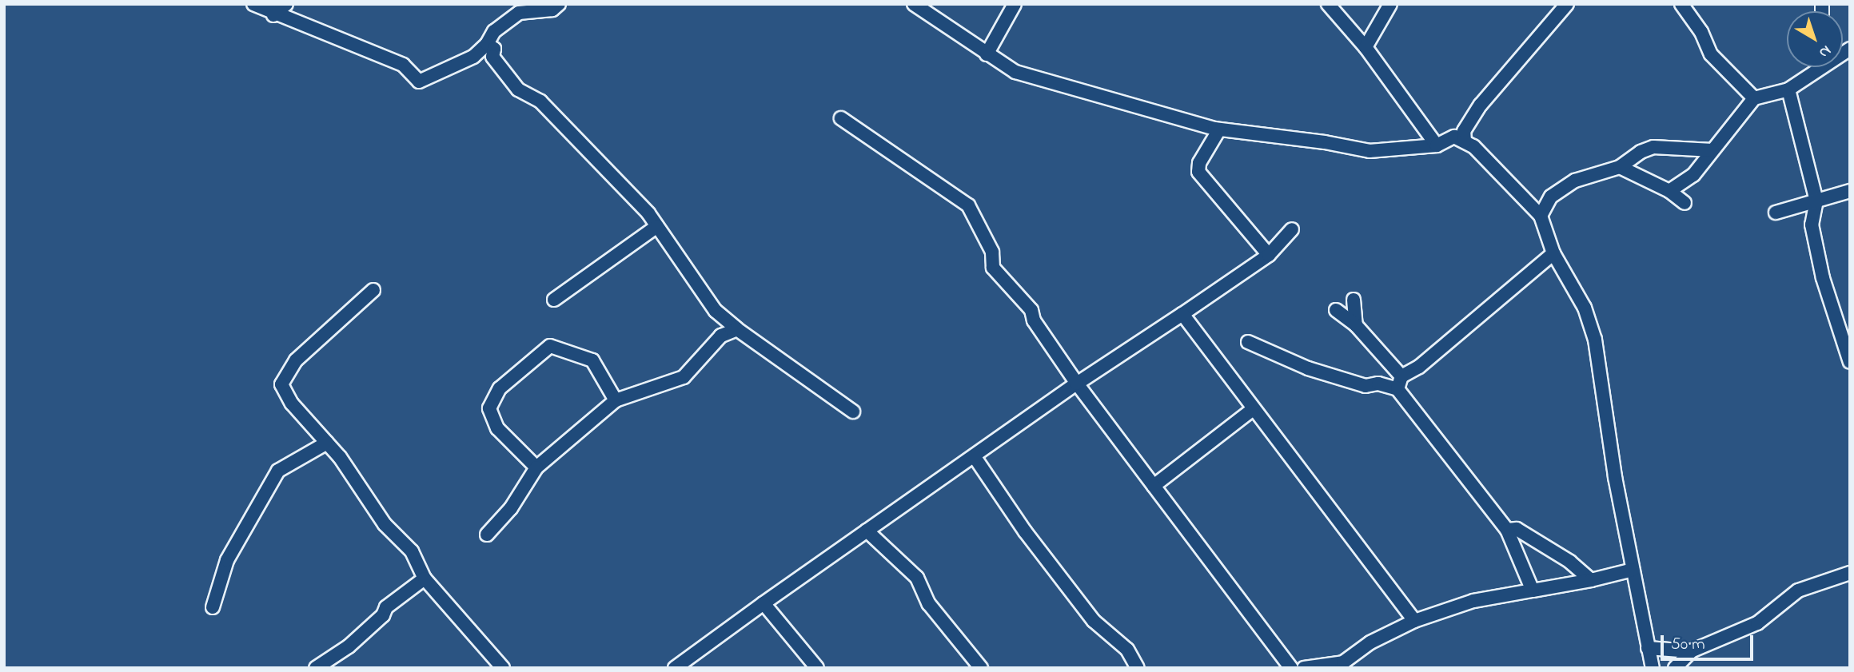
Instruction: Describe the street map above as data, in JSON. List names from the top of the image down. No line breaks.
{"scale_bar":"50 m","north":"bottom right"}
